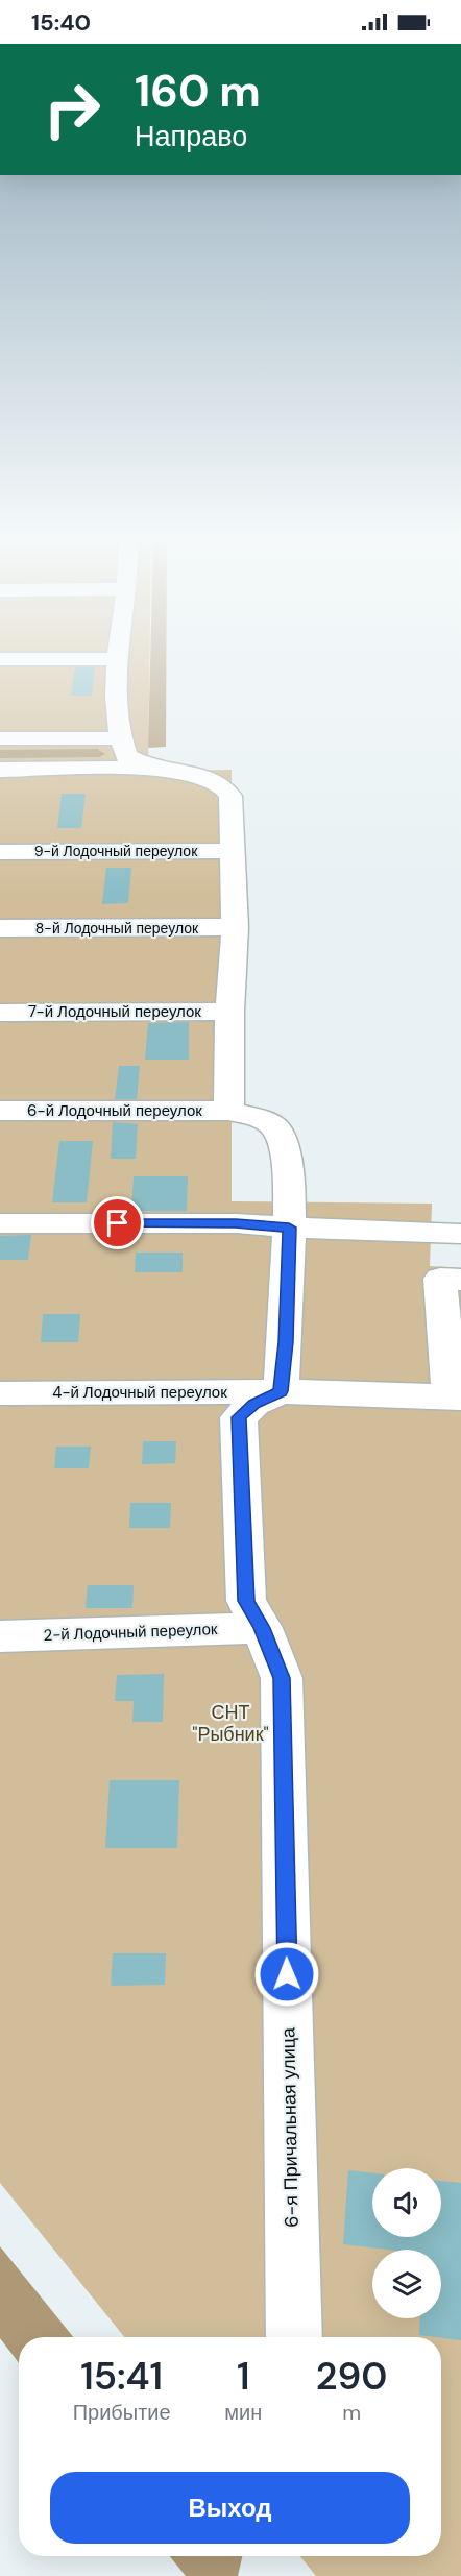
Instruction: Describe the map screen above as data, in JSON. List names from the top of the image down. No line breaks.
{"streets":{"street":["9-й Лодочный переулок","8-й Лодочный переулок","7-й Лодочный переулок","6-й Лодочный переулок","4-й Лодочный переулок","2-й Лодочный переулок","6-я Причальная улица"]},"crossings":[["4-й Лодочный переулок","6-я Причальная улица"],["2-й Лодочный переулок","6-я Причальная улица"]],"parks":["СНТ \"Рыбник\""],"page":{"status":"15:40","turn":["160 m","Направо"],"eta":["15:41","Прибытие","1","мин","290","m"],"buttons":"Выход"}}
